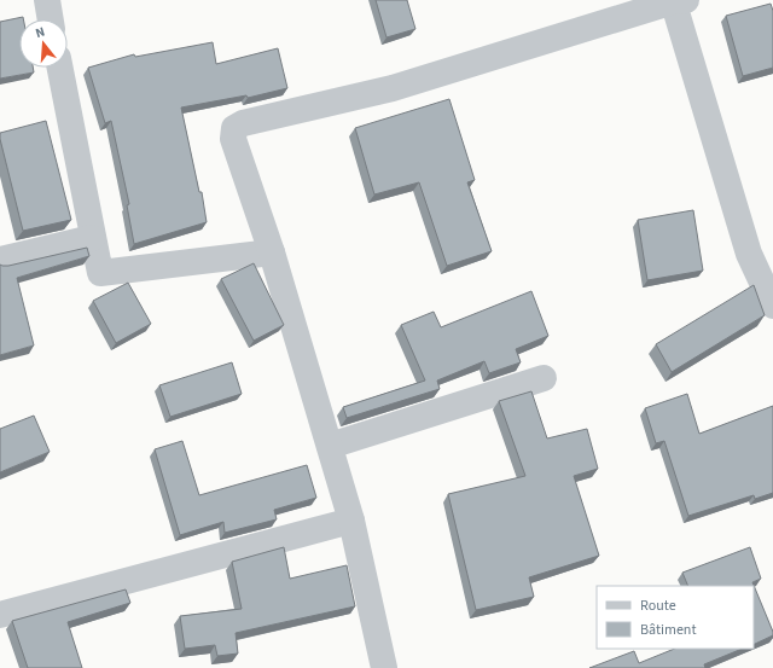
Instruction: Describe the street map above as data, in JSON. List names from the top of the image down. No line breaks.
{"legend":["Route","Bâtiment"],"north":"top"}
